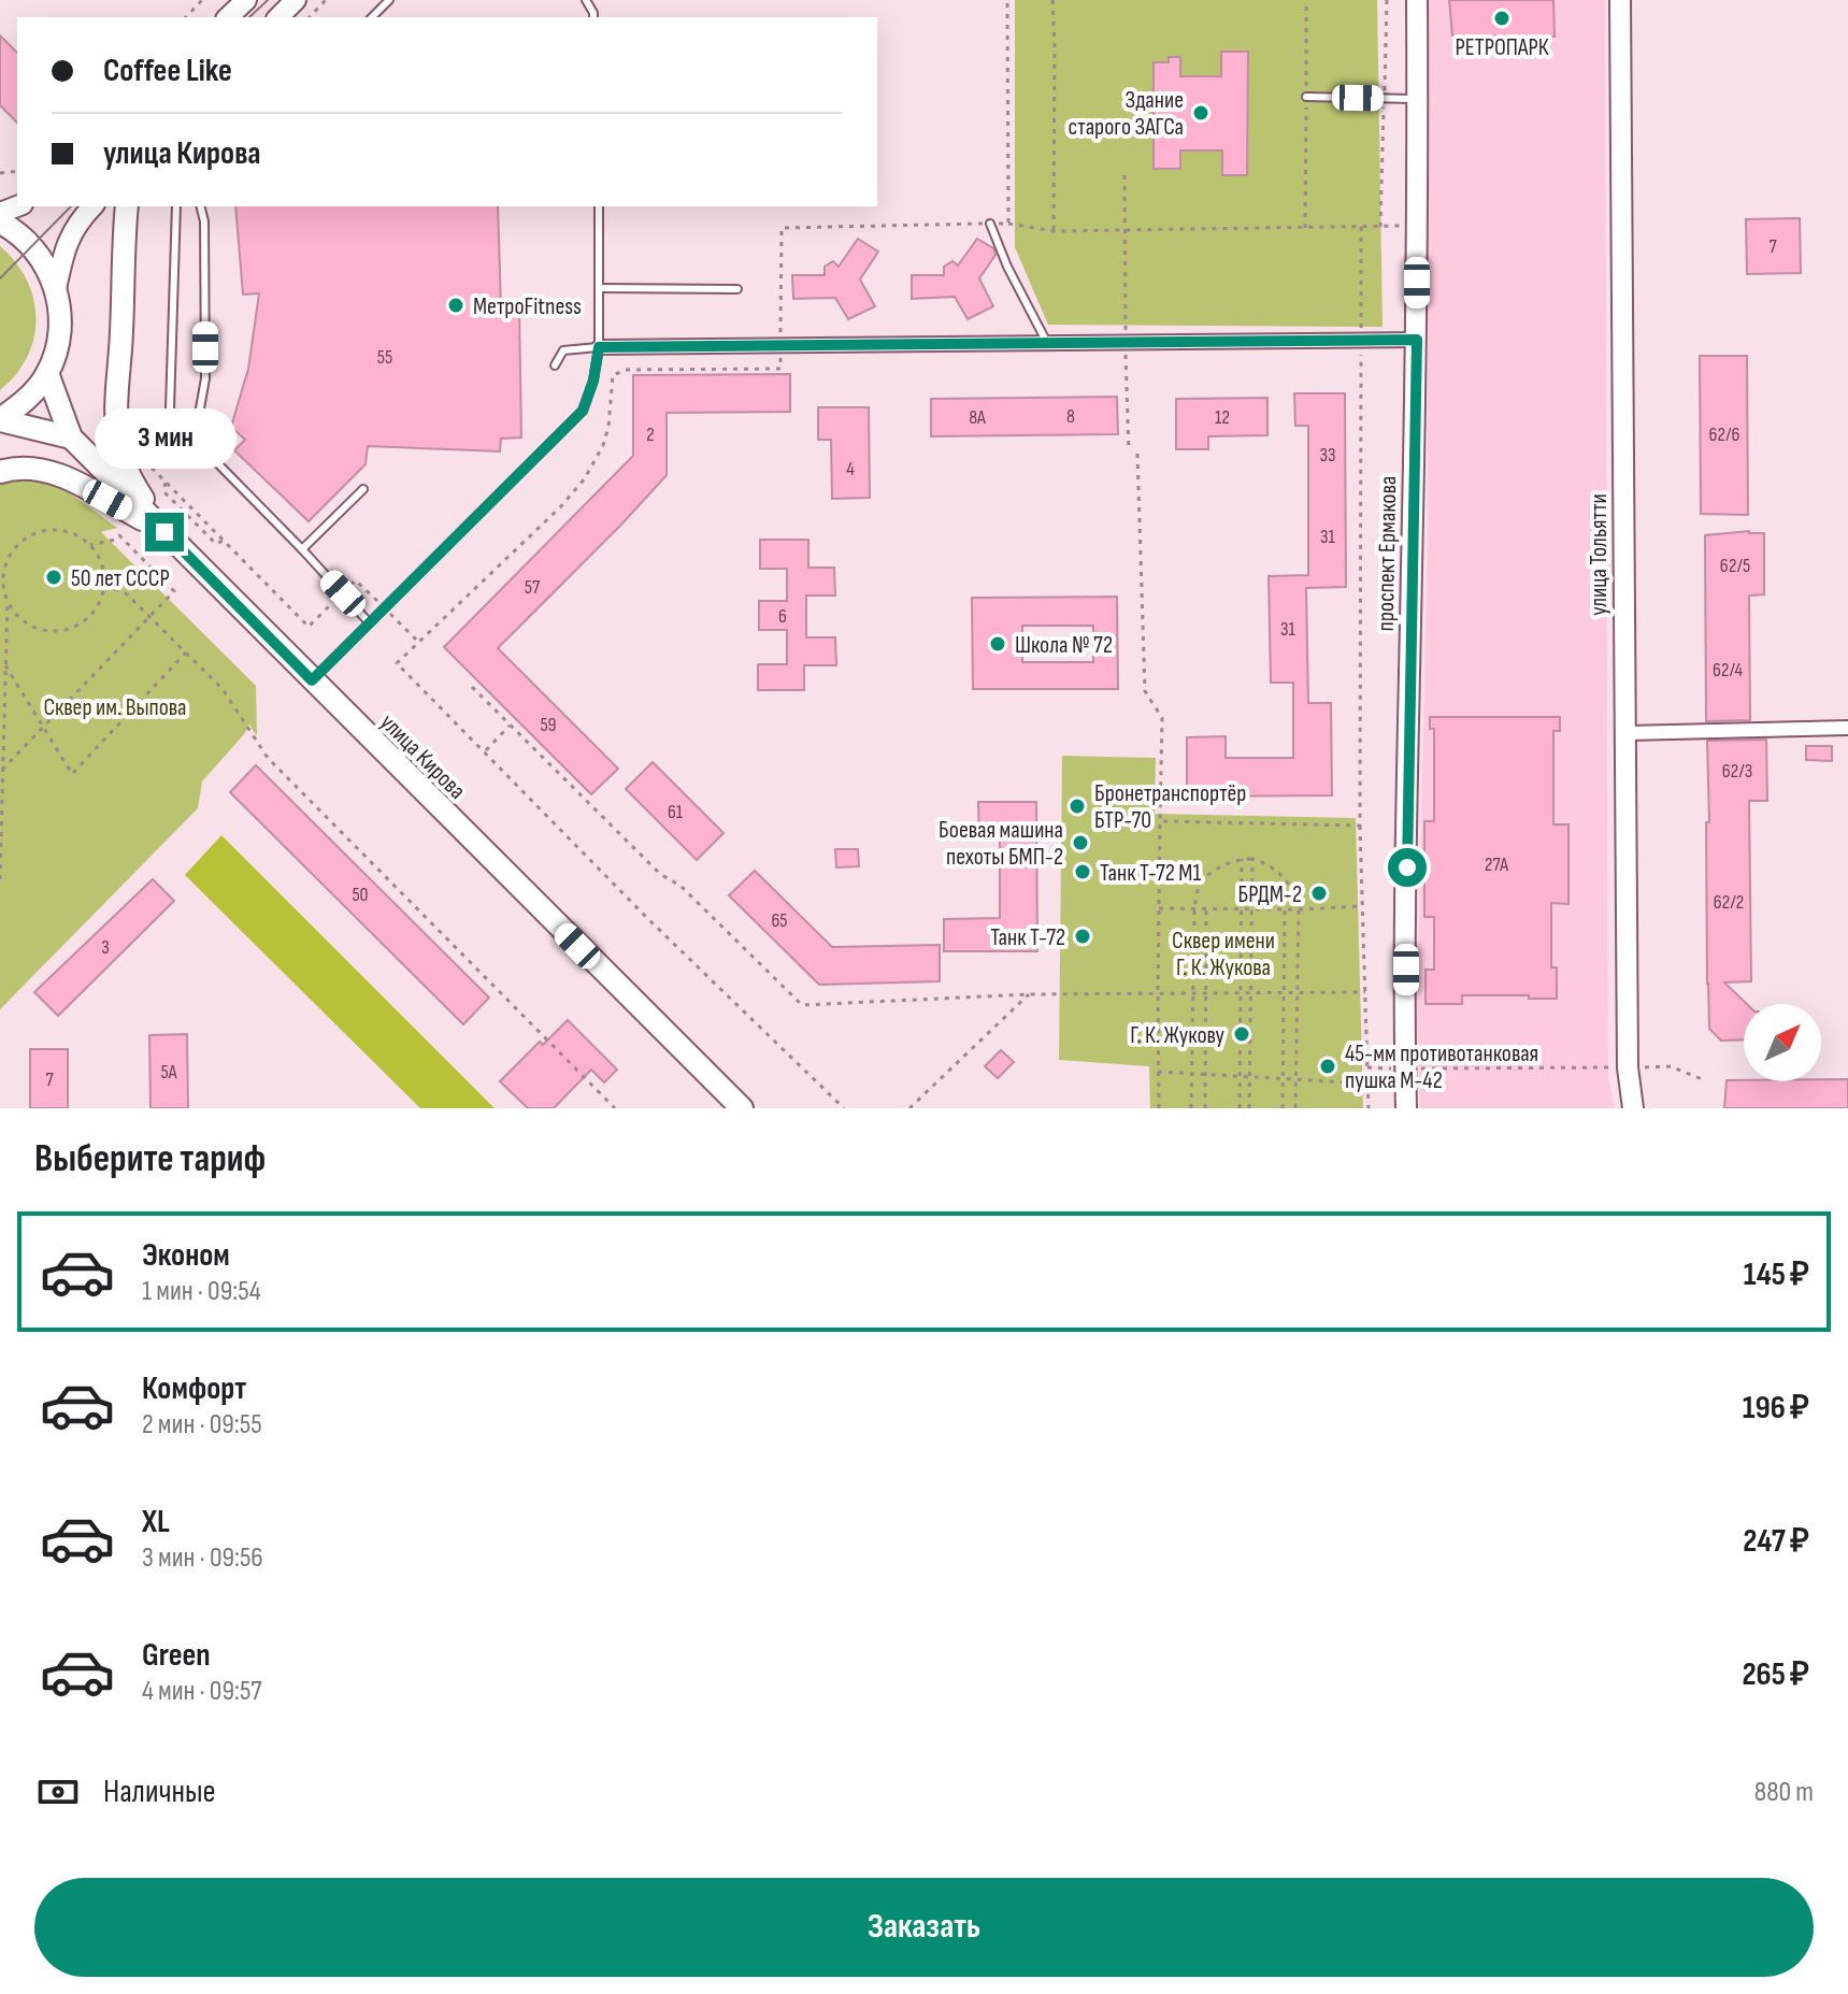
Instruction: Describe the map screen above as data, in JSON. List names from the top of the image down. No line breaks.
{"streets":{"main road":["проспект Ермакова","улица Тольятти","улица Кирова"]},"parks":["Сквер им. Выпова","Сквер имени Г. К. Жукова"],"places":["РЕТРОПАРК","Здание старого ЗАГСа","МетроFitness","50 лет СССР","Школа № 72","Бронетранспортёр БТР-70","Боевая машина пехоты БМП-2","Танк Т-72 М1","БРДМ-2","Танк Т-72","Г. К. Жукову","45-мм противотанковая пушка М-42"],"house_numbers":["7","55","8","8А","12","2","62/6","33","4","31","62/5","57","6","31","62/4","59","62/3","61","27А","50","62/2","65","3","5А","7"],"north":"top right","page":{"banner":["Coffee Like","улица Кирова"],"bubble":"3 мин","heading":"Выберите тариф","list":[{"name":"Эконом","note":"1 мин · 09:54","value":"145 ₽"},{"name":"Комфорт","note":"2 мин · 09:55","value":"196 ₽"},{"name":"XL","note":"3 мин · 09:56","value":"247 ₽"},{"name":"Green","note":"4 мин · 09:57","value":"265 ₽"}],"pay":["Наличные","880 m"],"buttons":"Заказать"}}
